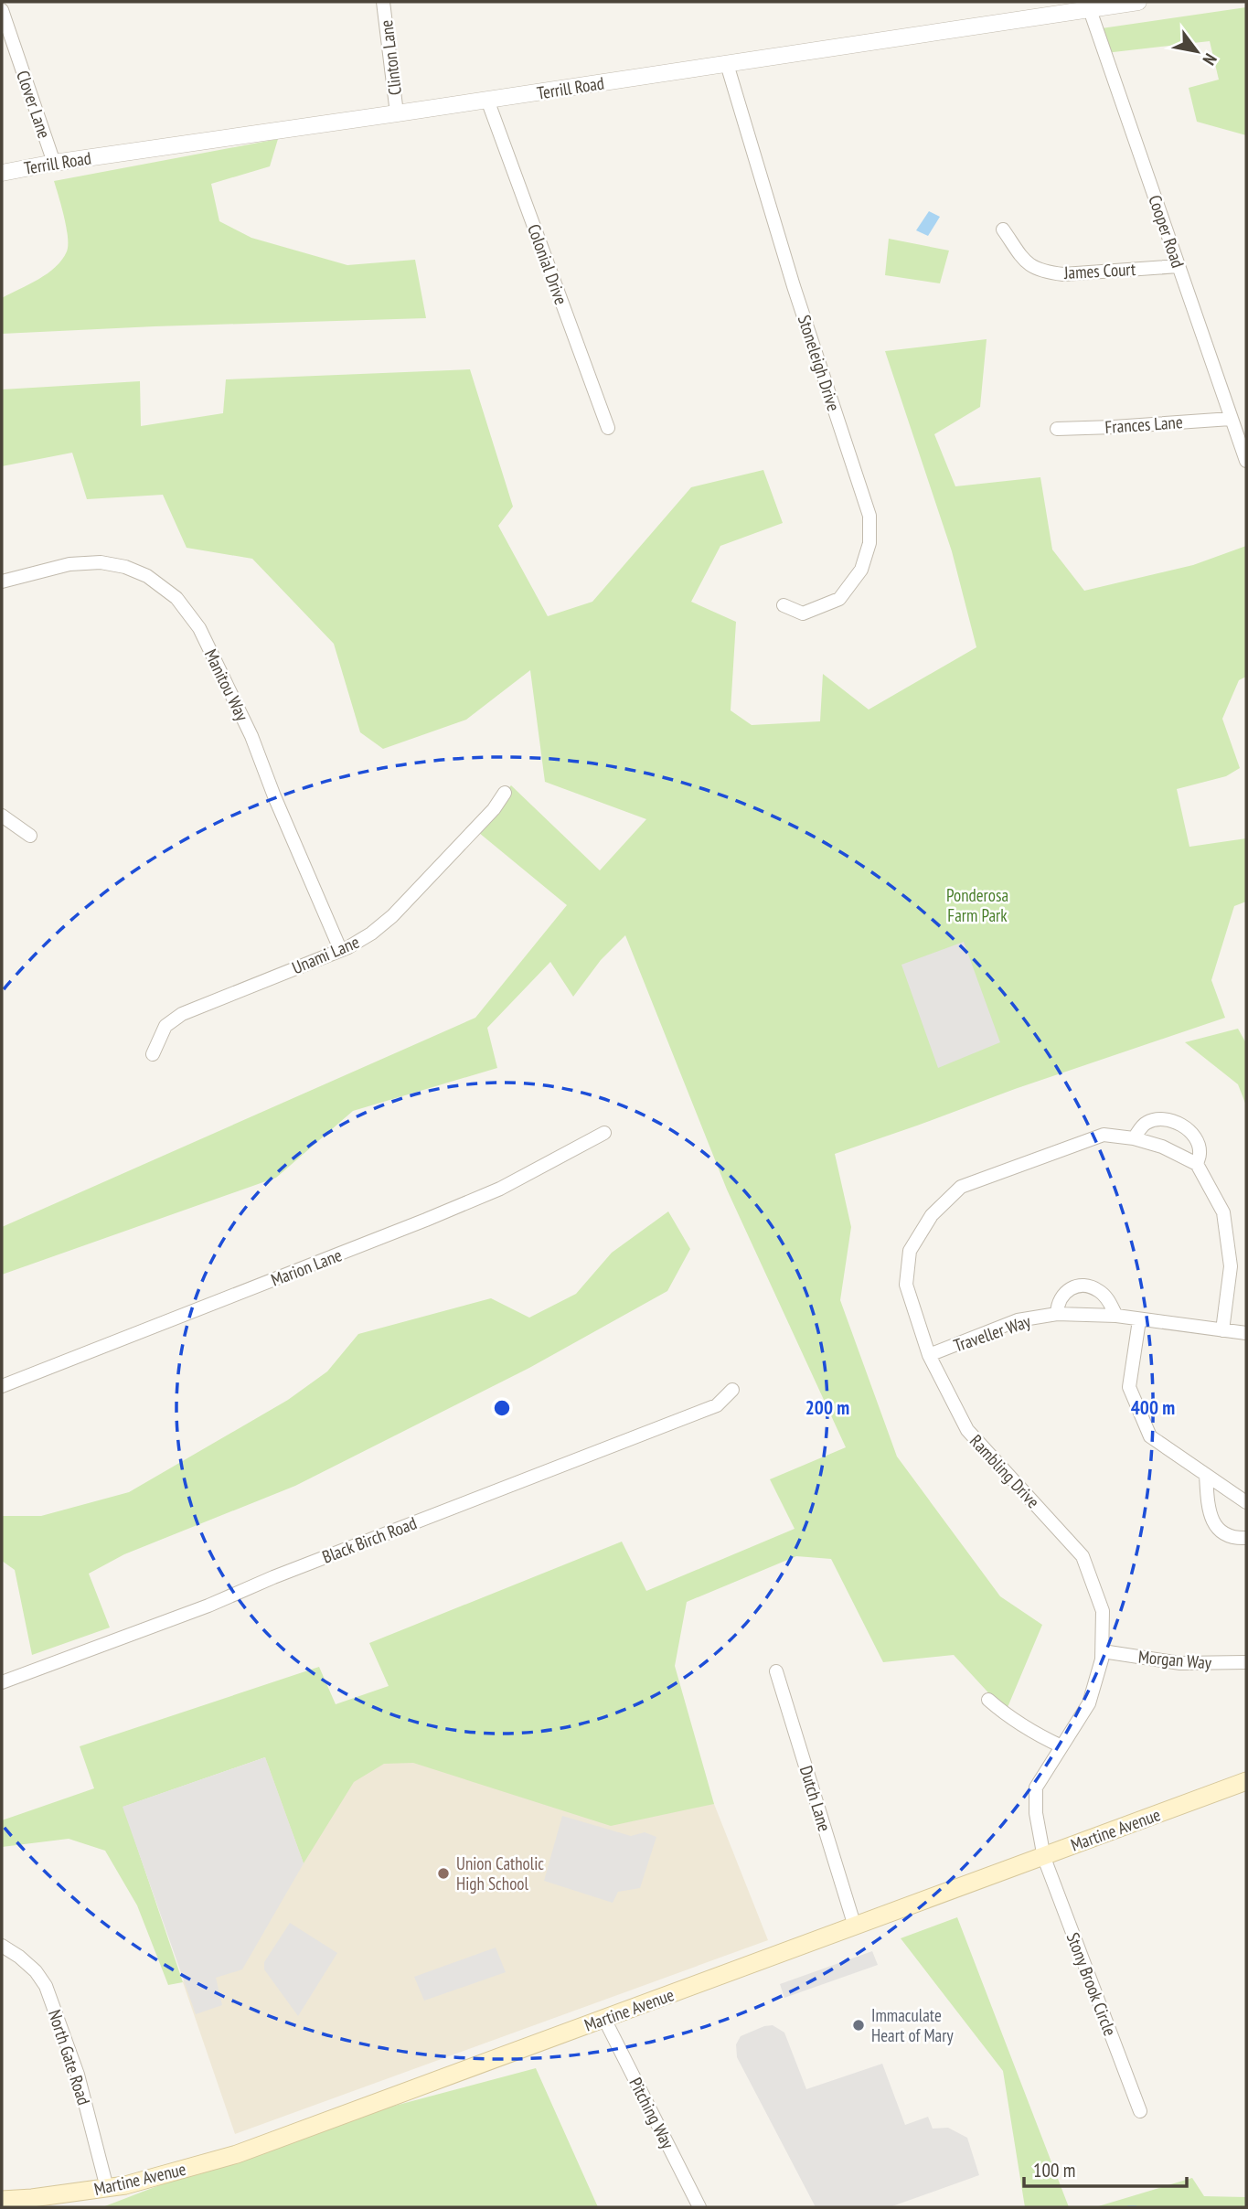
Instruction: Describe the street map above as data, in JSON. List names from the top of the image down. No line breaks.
{"streets":{"main road":["Martine Avenue"],"street":["Clinton Lane","Terrill Road","Clover Lane","Cooper Road","Colonial Drive","James Court","Stoneleigh Drive","Frances Lane","Manitou Way","Unami Lane","Marion Lane","Traveller Way","Rambling Drive","Black Birch Road","Morgan Way","Dutch Lane","Stony Brook Circle","North Gate Road","Pitching Way"]},"crossings":[["Clinton Lane","Terrill Road"],["Terrill Road","Clover Lane"],["Terrill Road","Cooper Road"],["Terrill Road","Colonial Drive"],["Terrill Road","Stoneleigh Drive"],["Cooper Road","James Court"],["Cooper Road","Frances Lane"],["Manitou Way","Unami Lane"],["Traveller Way","Rambling Drive"],["Rambling Drive","Morgan Way"],["Rambling Drive","Martine Avenue"],["Rambling Drive","Stony Brook Circle"],["Dutch Lane","Martine Avenue"],["Martine Avenue","Stony Brook Circle"],["Martine Avenue","North Gate Road"],["Martine Avenue","Pitching Way"]],"parks":["Ponderosa Farm Park"],"places":["Union Catholic High School","Immaculate Heart of Mary"],"scale_bar":"100 m","north":"bottom right","rings":["200 m","400 m"]}
